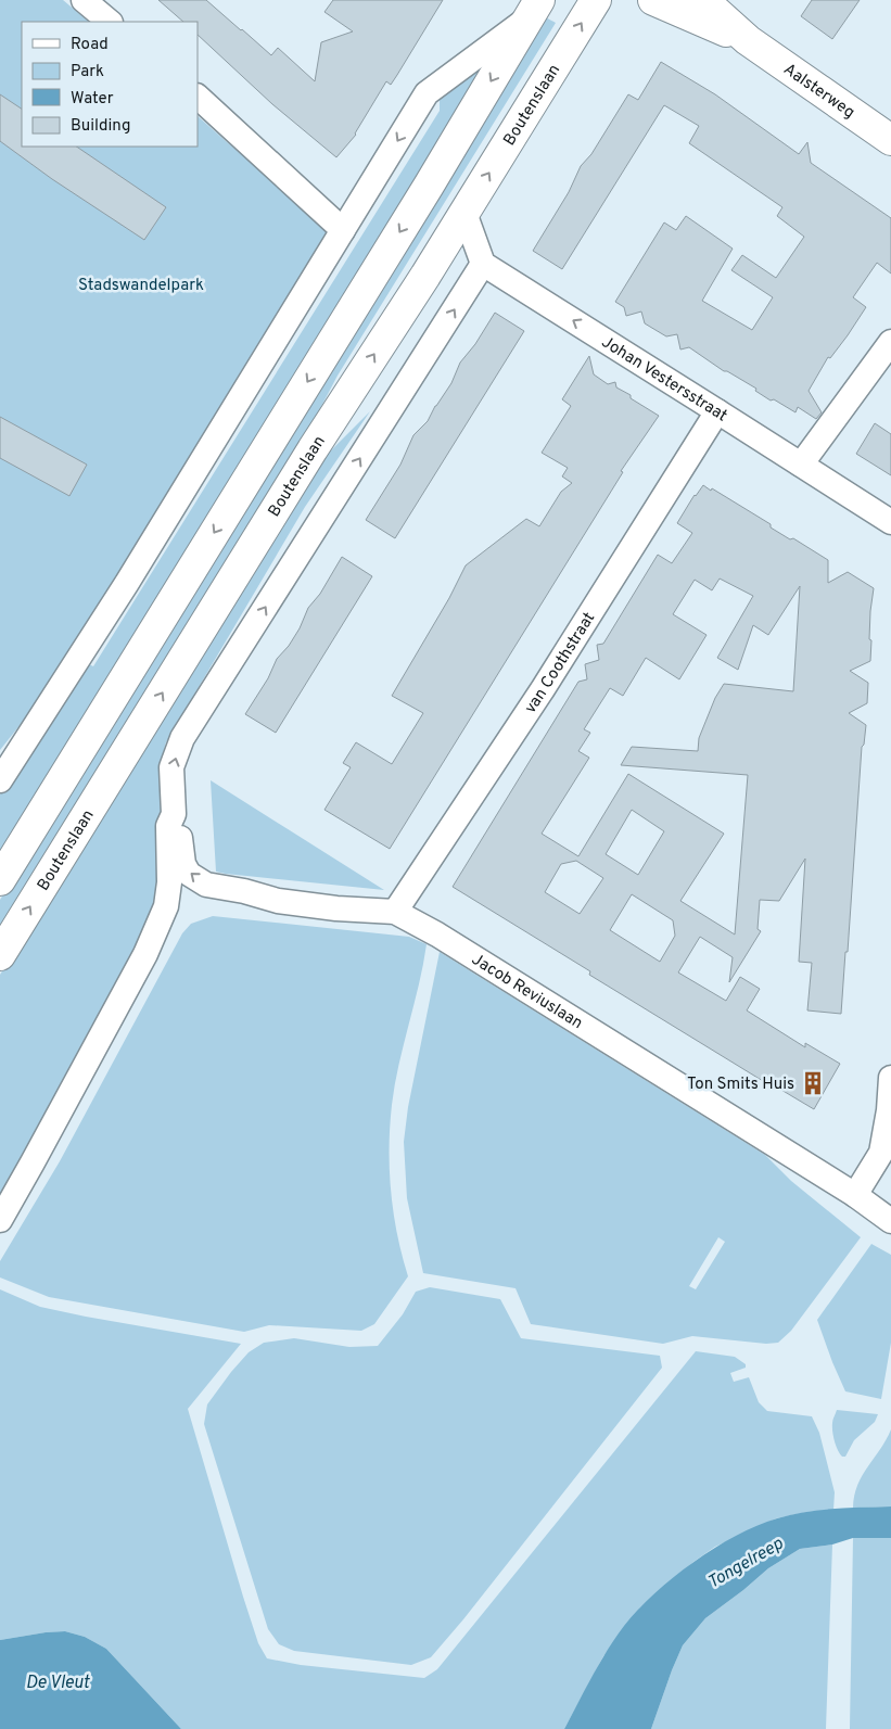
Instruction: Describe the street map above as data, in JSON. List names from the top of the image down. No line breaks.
{"streets":{"main road":["Aalsterweg","Boutenslaan"],"street":["Johan Vestersstraat","van Coothstraat","Jacob Reviuslaan"]},"crossings":[["Johan Vestersstraat","van Coothstraat"],["van Coothstraat","Jacob Reviuslaan"]],"one_way":["Johan Vestersstraat"],"water":["Tongelreep","De Vleut"],"parks":["Stadswandelpark"],"places":{"building":["Ton Smits Huis"]},"legend":["Road","Park","Water","Building"]}
